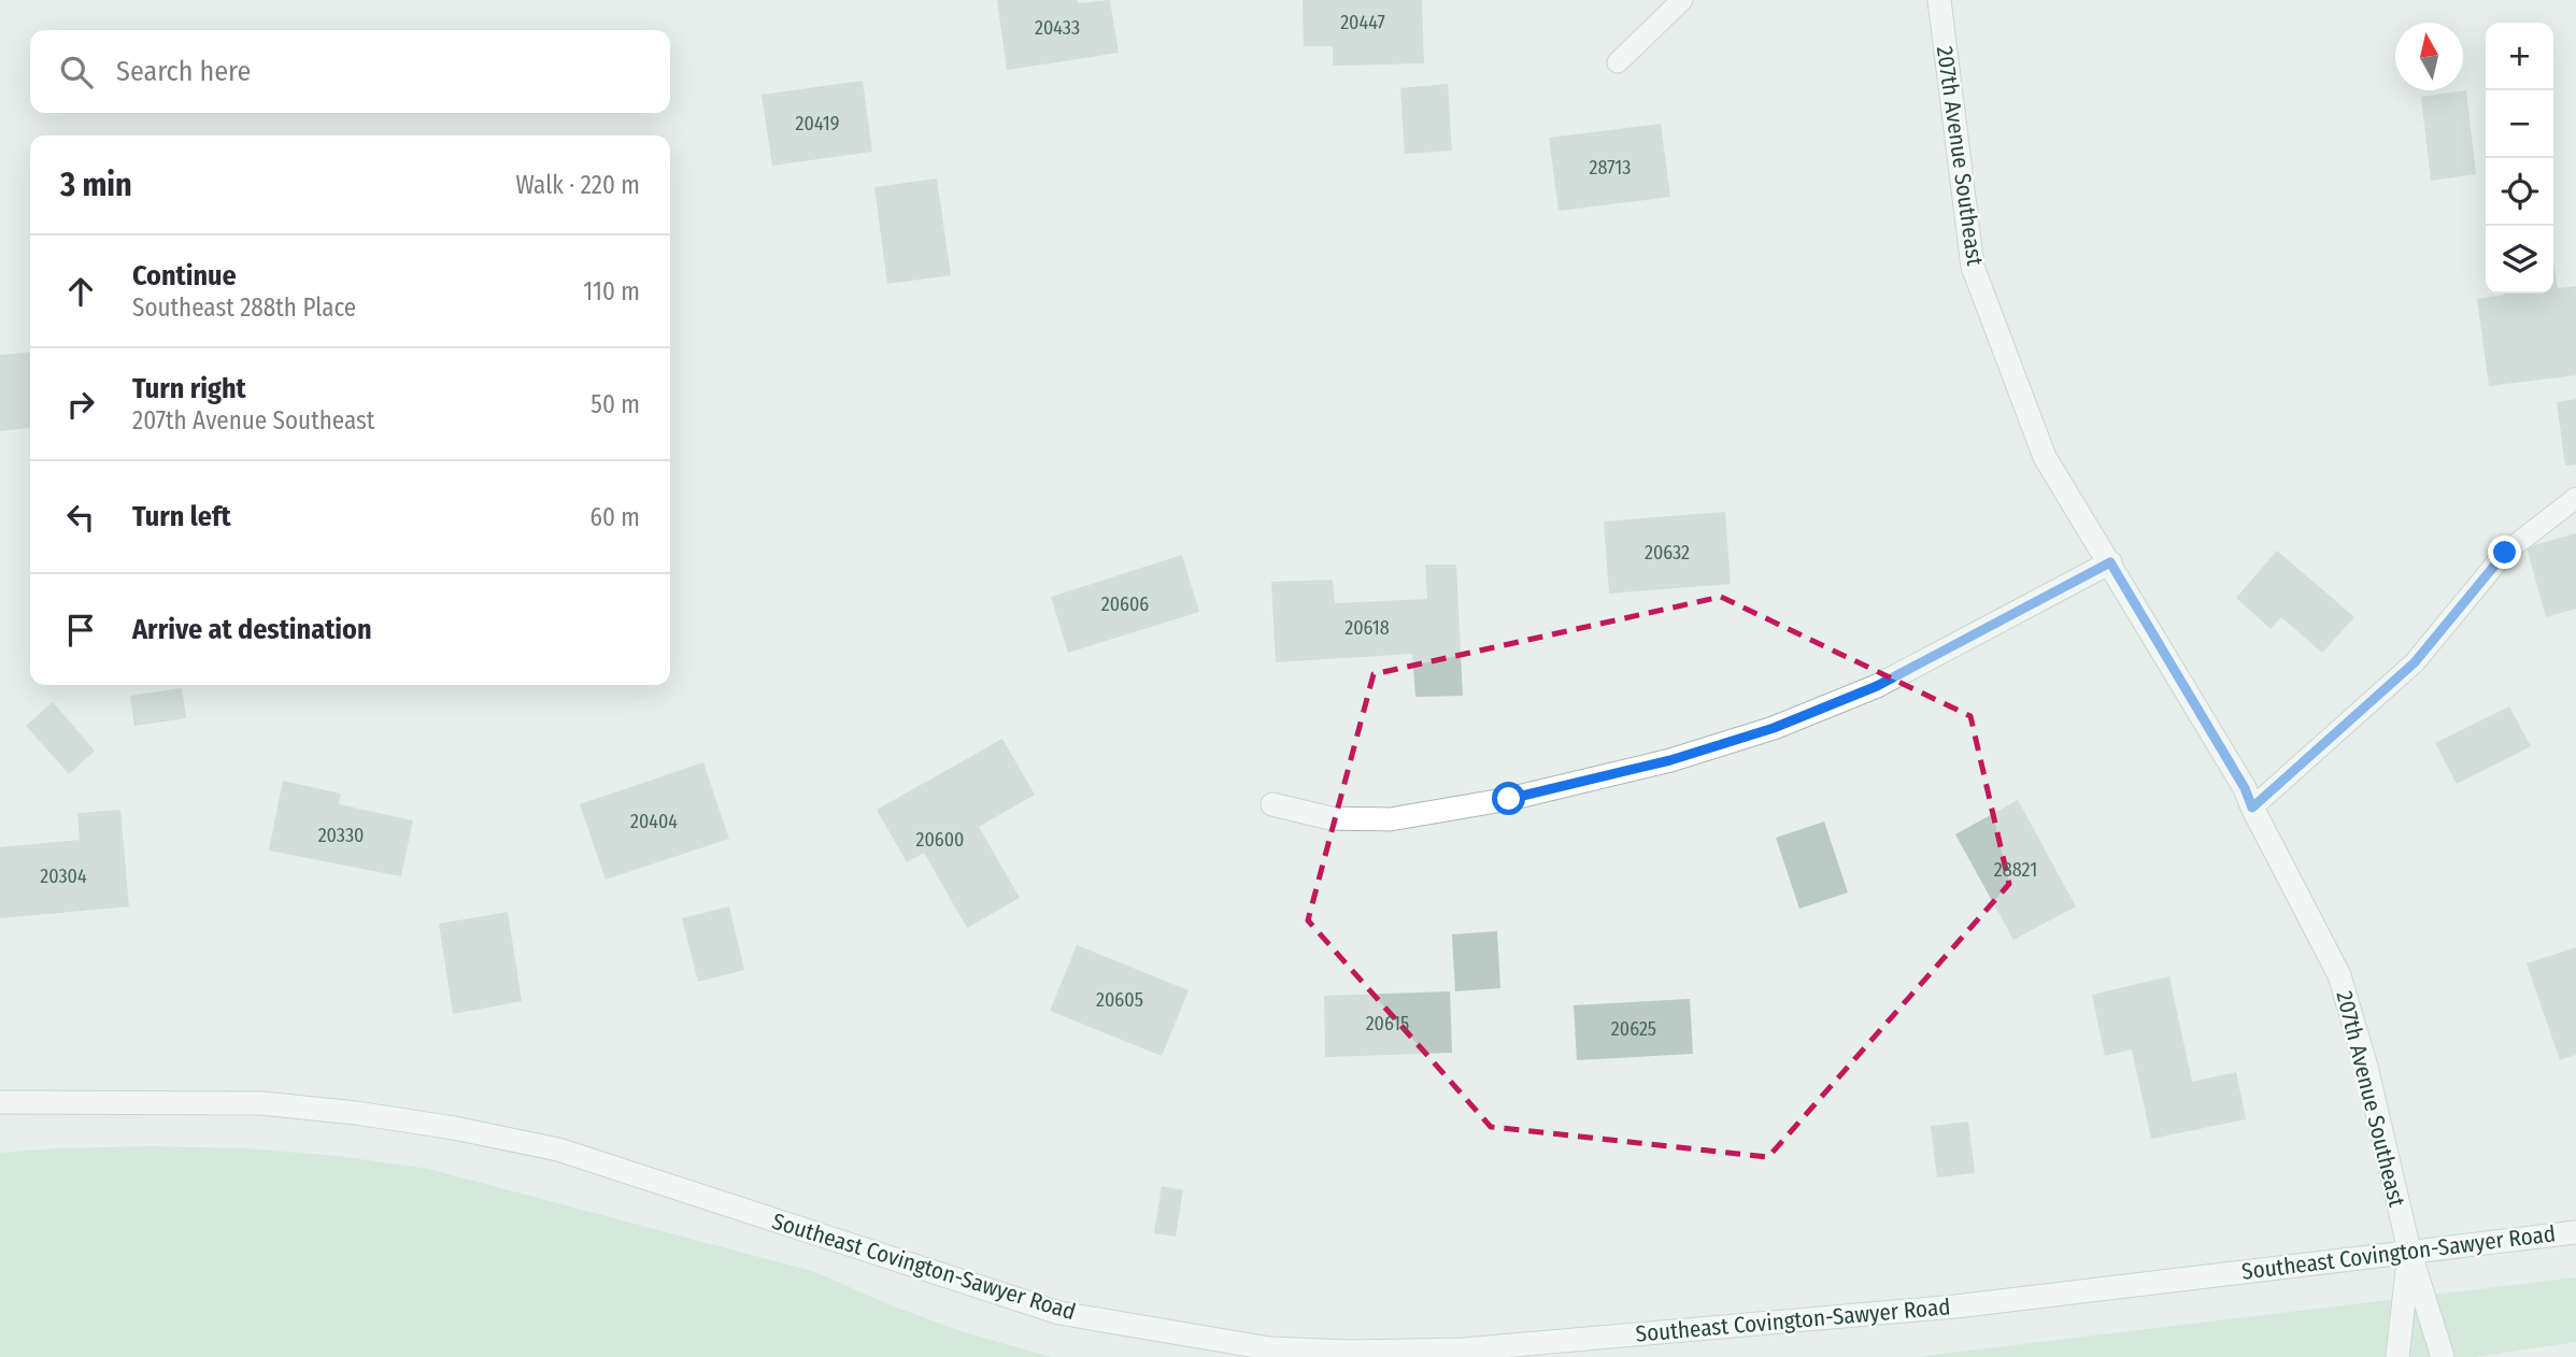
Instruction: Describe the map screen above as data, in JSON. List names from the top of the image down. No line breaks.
{"streets":{"street":["207th Avenue Southeast","Southeast Covington-Sawyer Road"]},"crossings":[["207th Avenue Southeast","Southeast Covington-Sawyer Road"]],"house_numbers":["20447","20433","20419","28713","20632","20606","20618","20404","20330","20600","28821","20304","20605","20615","20625"],"north":"top","page":{"map_buttons":["+","−"],"search":"Search here","heading":["3 min","Walk · 220 m"],"list":[["Continue","Southeast 288th Place","110 m"],["Turn right","207th Avenue Southeast","50 m"],["Turn left","60 m"],"Arrive at destination"]}}
